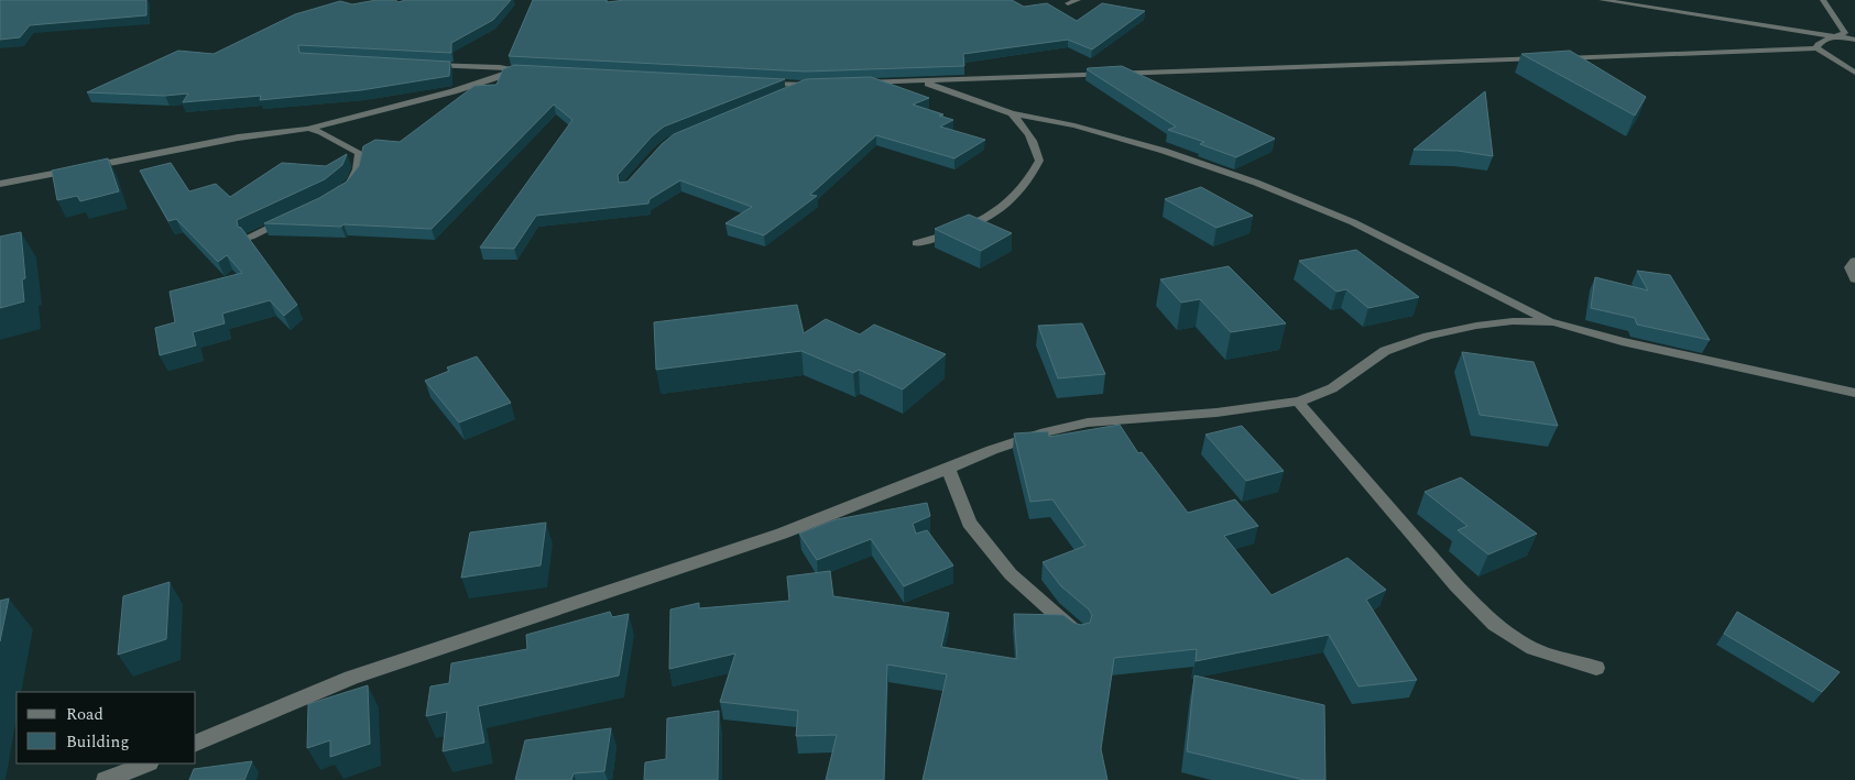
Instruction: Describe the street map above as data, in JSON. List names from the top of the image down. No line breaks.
{"legend":["Road","Building"]}
